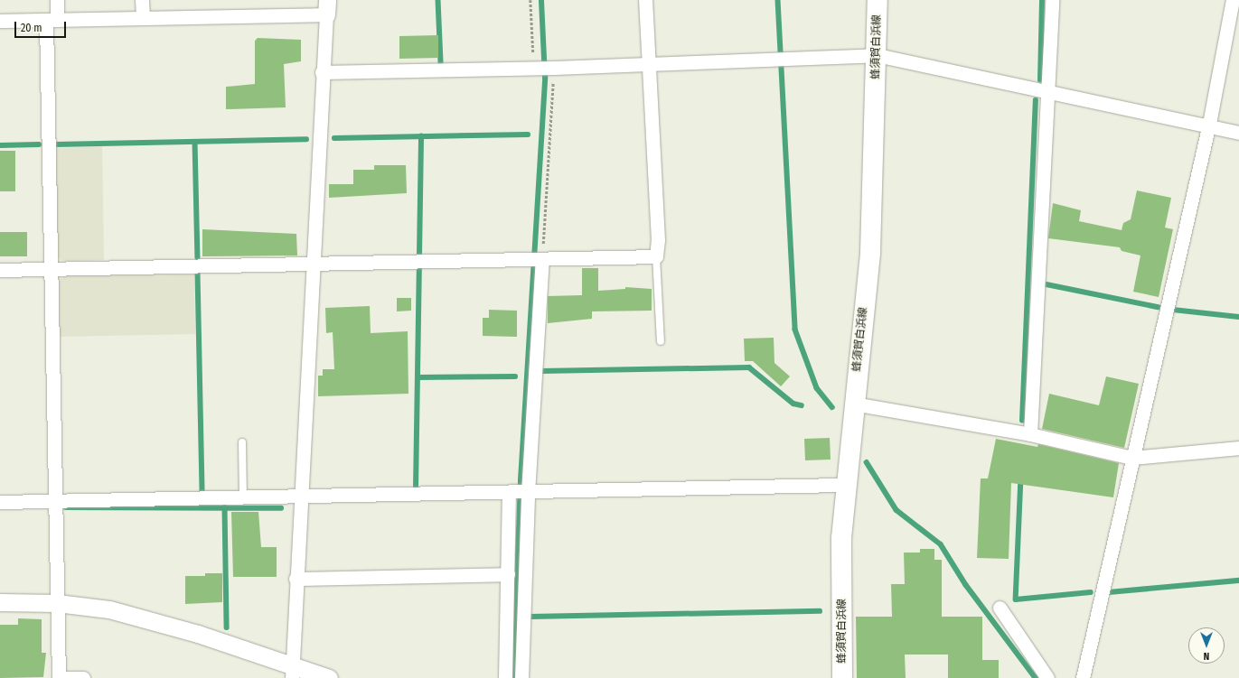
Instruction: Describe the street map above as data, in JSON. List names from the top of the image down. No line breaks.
{"streets":{"main road":["蜂須賀白浜線"]},"scale_bar":"20 m","north":"bottom"}
